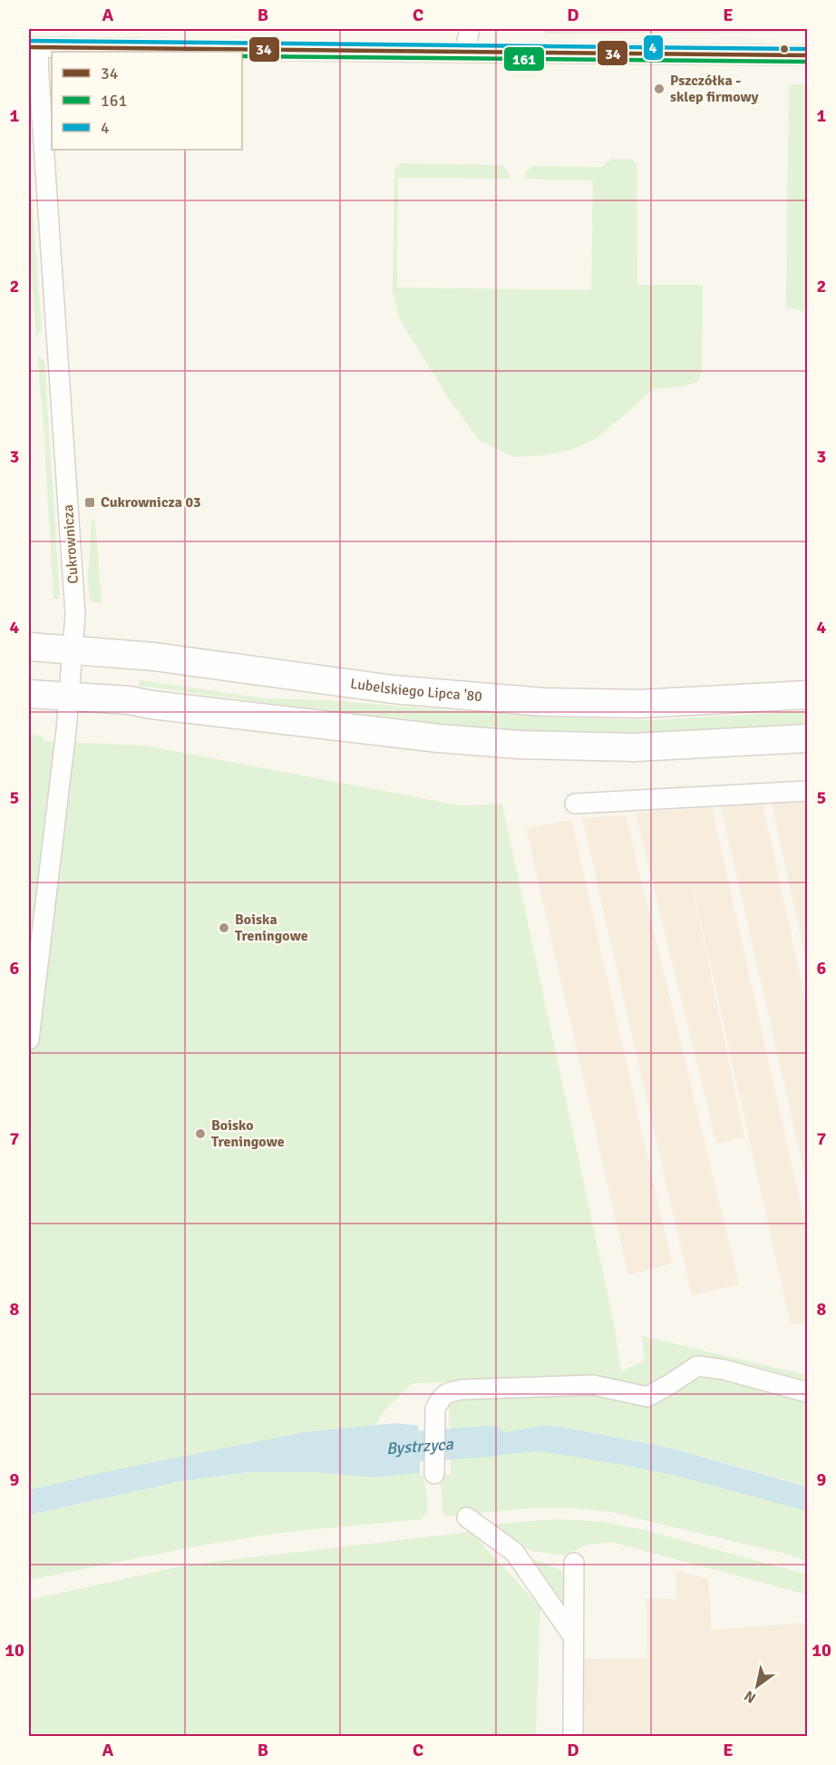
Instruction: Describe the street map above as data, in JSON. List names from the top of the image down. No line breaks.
{"streets":{"main road":["Lubelskiego Lipca '80"],"street":["Cukrownicza"]},"crossings":[["Cukrownicza","Lubelskiego Lipca '80"]],"water":["Bystrzyca"],"places":{"other":["Pszczółka - sklep firmowy","Boiska Treningowe","Boisko Treningowe"],"transit":["Cukrownicza 03"]},"lines":["transit line 4","transit line 34","transit line 161"],"legend":["34","161","4"],"north":"bottom left","grid":{"columns":["A","B","C","D","E"],"rows":["1","2","3","4","5","6","7","8","9","10"]}}
